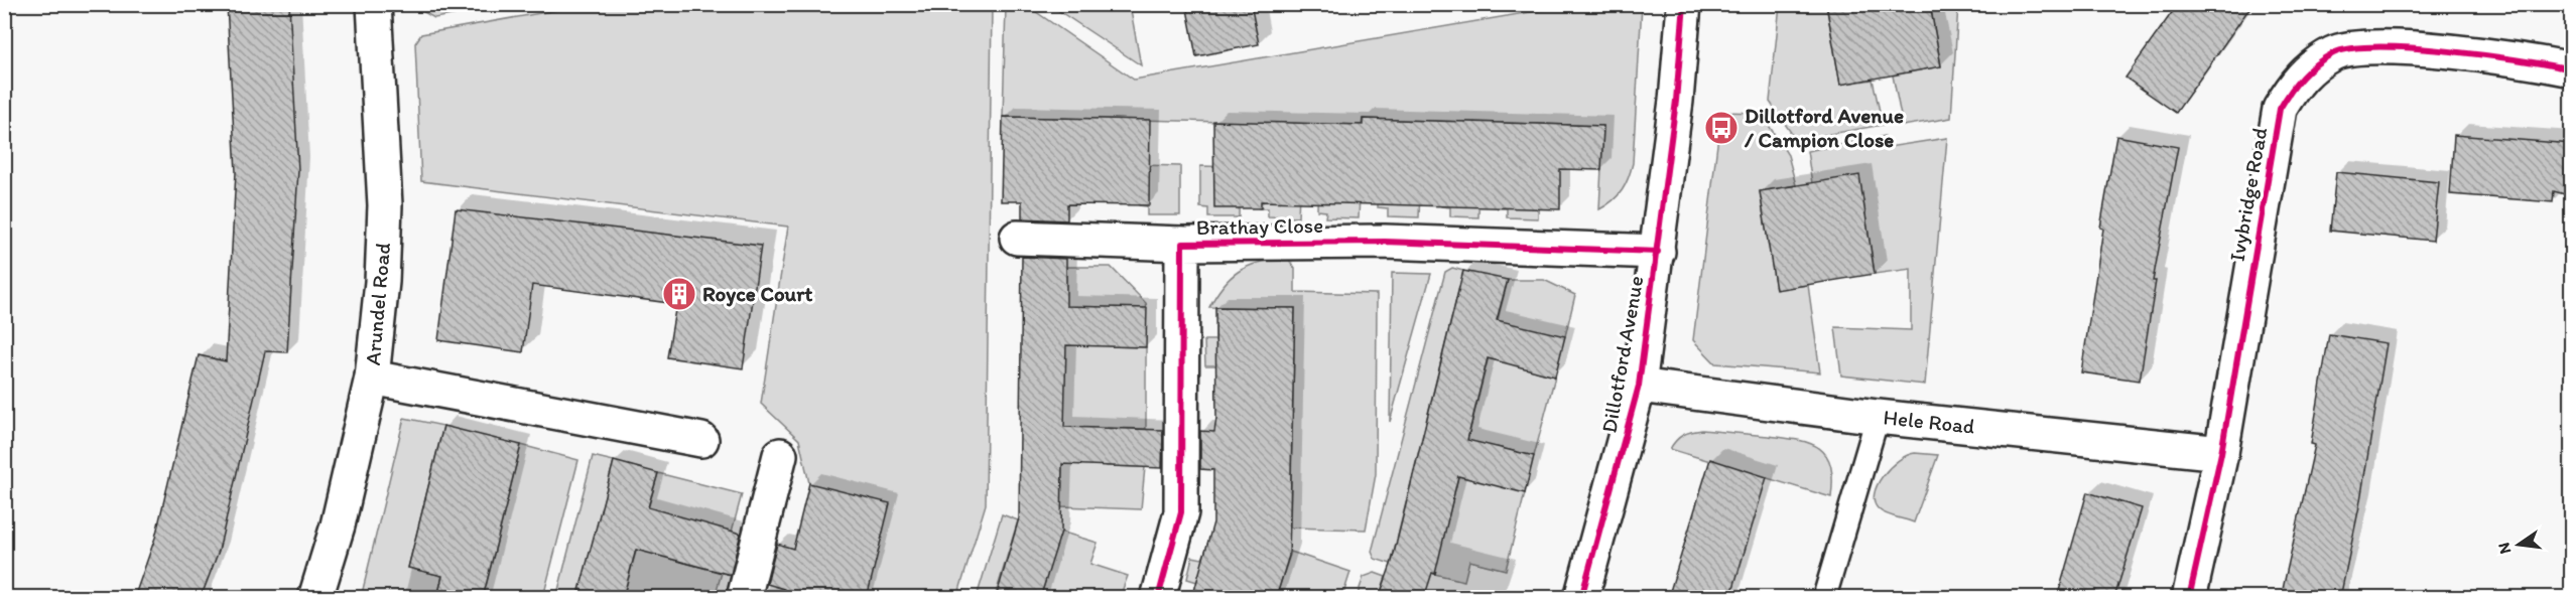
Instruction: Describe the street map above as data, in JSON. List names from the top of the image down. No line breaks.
{"streets":{"street":["Ivybridge Road","Brathay Close","Arundel Road","Dillotford Avenue","Hele Road"]},"crossings":[["Ivybridge Road","Hele Road"],["Brathay Close","Dillotford Avenue"],["Dillotford Avenue","Hele Road"]],"places":{"bus stop":["Dillotford Avenue / Campion Close"],"building":["Royce Court"]},"north":"left"}
